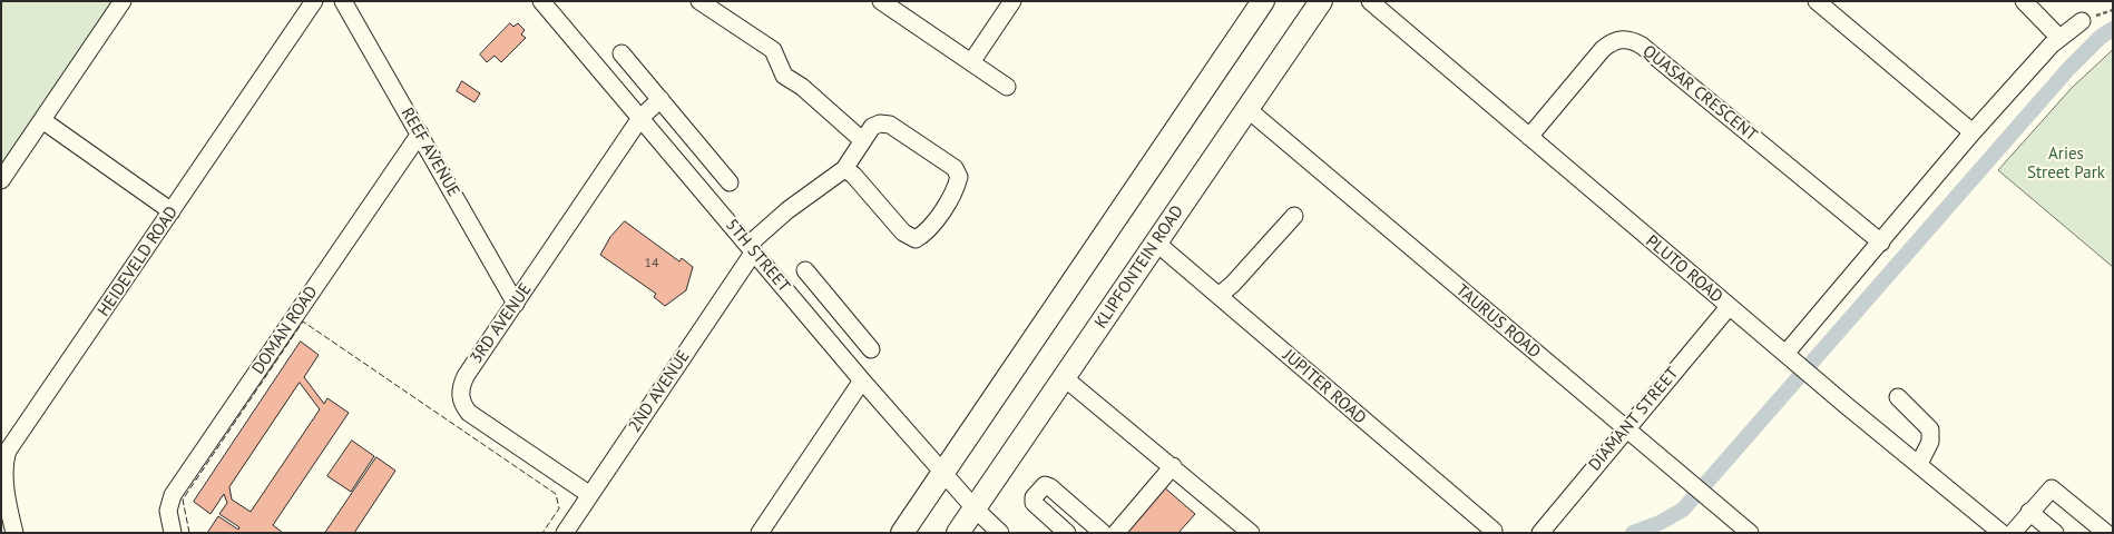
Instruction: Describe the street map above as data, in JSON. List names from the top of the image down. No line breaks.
{"streets":{"main road":["KLIPFONTEIN ROAD"],"street":["QUASAR CRESCENT","REEF AVENUE","5TH STREET","HEIDEVELD ROAD","PLUTO ROAD","TAURUS ROAD","3RD AVENUE","DOMAN ROAD","JUPITER ROAD","2ND AVENUE","DIAMANT STREET"]},"crossings":[["QUASAR CRESCENT","PLUTO ROAD"],["REEF AVENUE","3RD AVENUE"],["REEF AVENUE","DOMAN ROAD"],["5TH STREET","KLIPFONTEIN ROAD"],["5TH STREET","3RD AVENUE"],["5TH STREET","2ND AVENUE"],["KLIPFONTEIN ROAD","TAURUS ROAD"],["KLIPFONTEIN ROAD","JUPITER ROAD"],["PLUTO ROAD","DIAMANT STREET"],["TAURUS ROAD","DIAMANT STREET"],["3RD AVENUE","2ND AVENUE"]],"parks":["Aries Street Park"],"house_numbers":["14"]}
